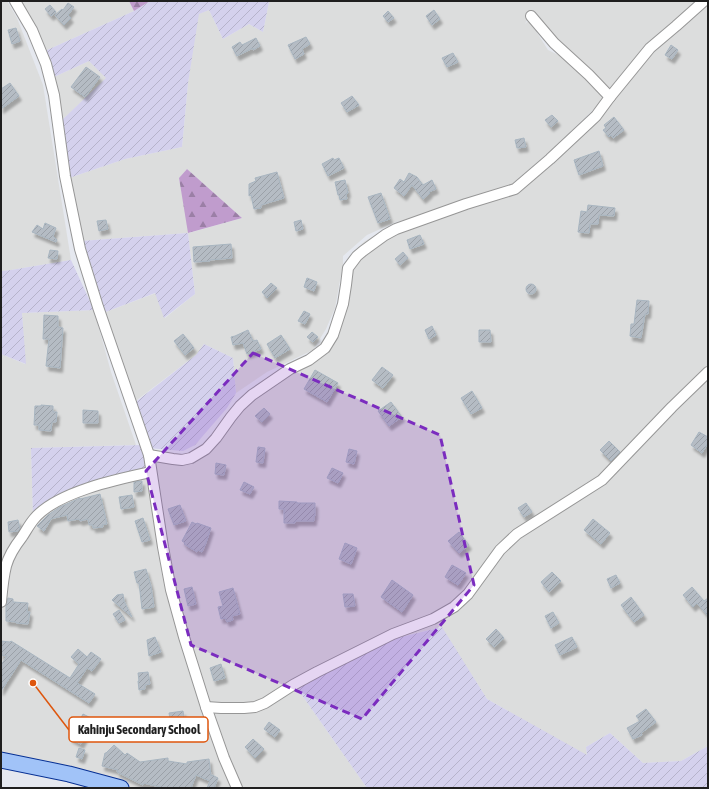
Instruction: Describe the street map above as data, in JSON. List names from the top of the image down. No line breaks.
{"places":["Kahinju Secondary School"]}
